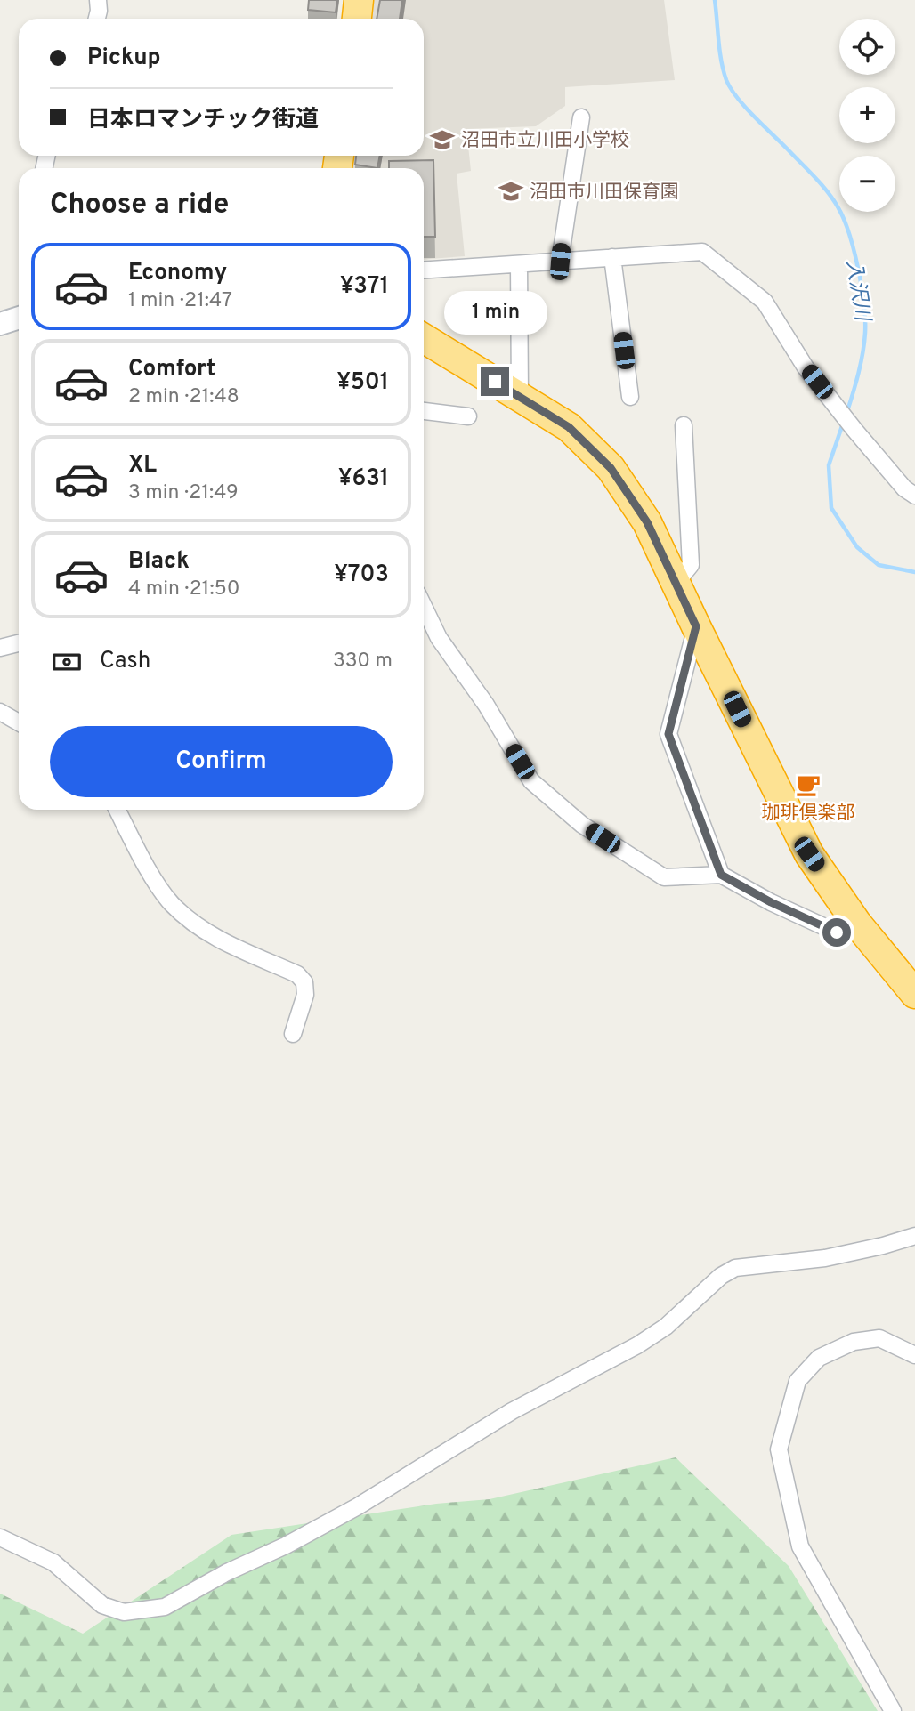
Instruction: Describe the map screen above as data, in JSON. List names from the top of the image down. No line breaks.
{"water":["入沢川"],"places":{"school or university":["沼田市立川田小学校","沼田市川田保育園"],"cafe":["珈琲倶楽部"]},"page":{"map_buttons":["+","−"],"banner":["Pickup","日本ロマンチック街道"],"heading":"Choose a ride","list":[{"name":"Economy","note":"1 min · 21:47","value":"¥371"},{"name":"Comfort","note":"2 min · 21:48","value":"¥501"},{"name":"XL","note":"3 min · 21:49","value":"¥631"},{"name":"Black","note":"4 min · 21:50","value":"¥703"}],"bubble":"1 min","pay":["Cash","330 m"],"buttons":"Confirm"}}
